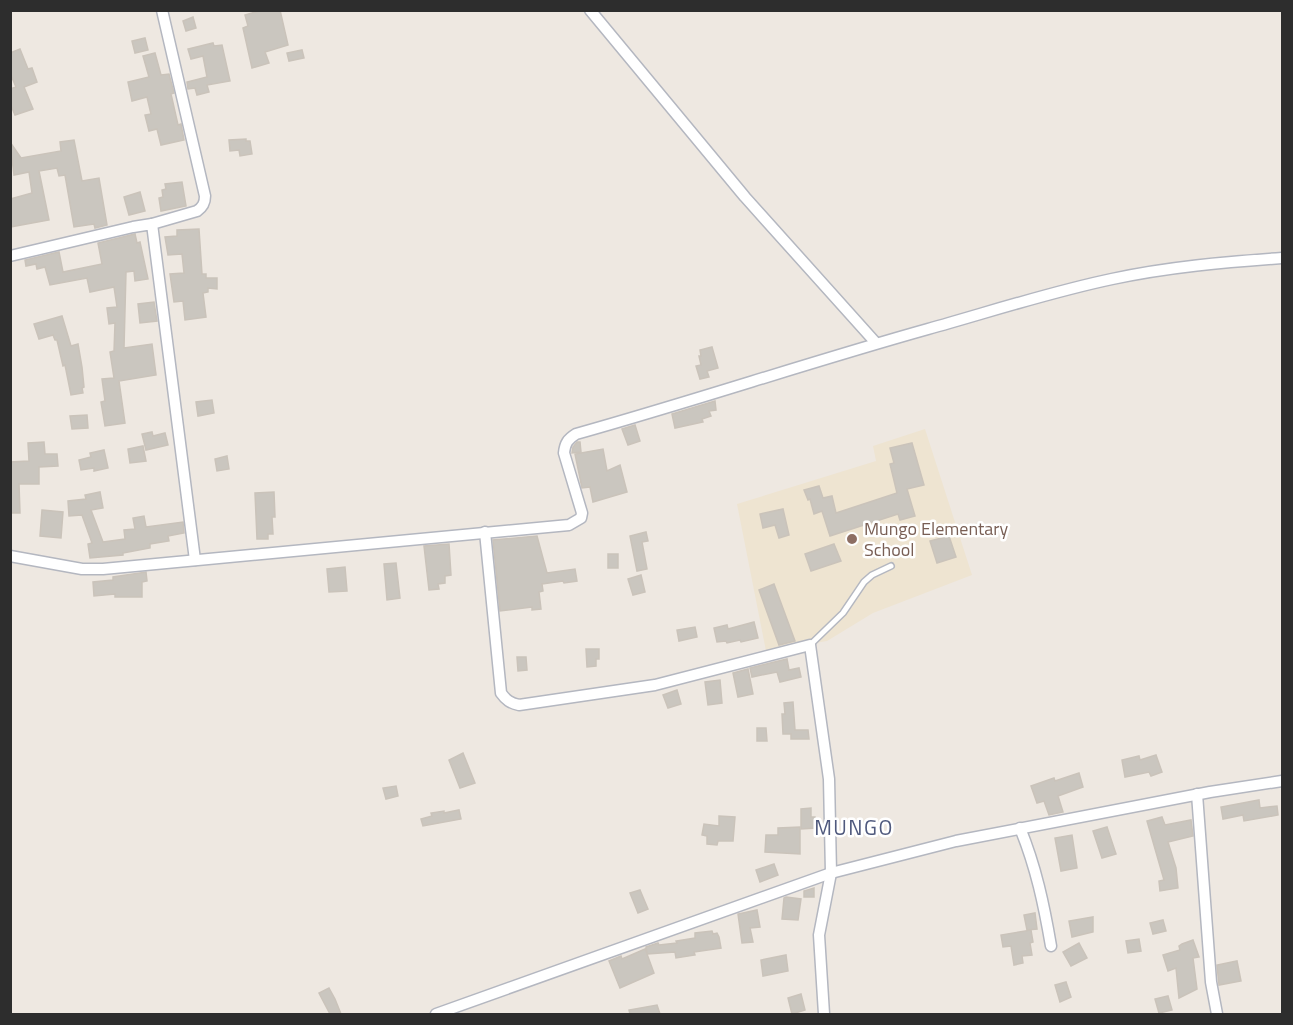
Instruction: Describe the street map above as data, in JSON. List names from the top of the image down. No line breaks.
{"districts":["MUNGO"],"places":["Mungo Elementary School"]}
